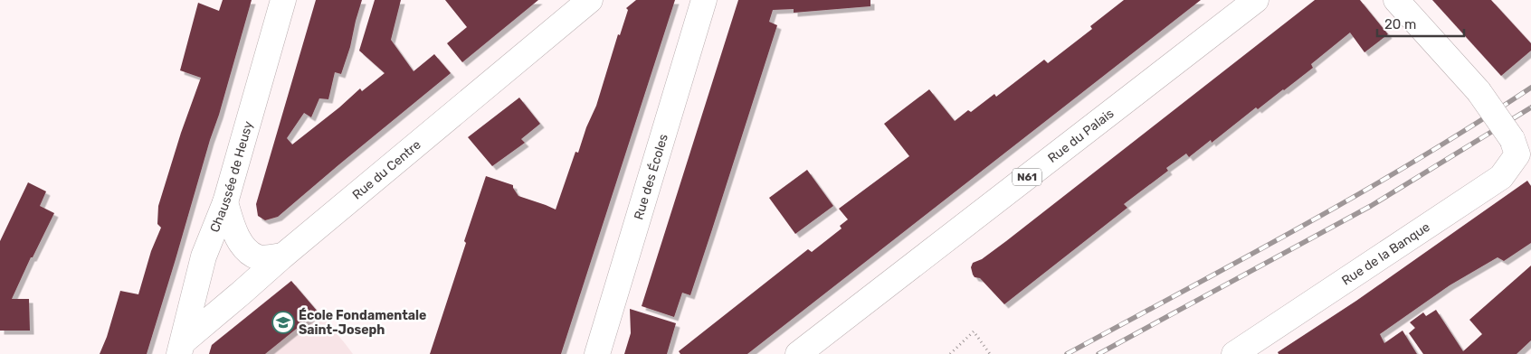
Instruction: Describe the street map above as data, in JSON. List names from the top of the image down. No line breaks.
{"streets":{"street":["Rue du Palais","Rue du Centre","Chaussée de Heusy","Rue des Écoles","N61","Rue de la Banque"]},"crossings":[["Rue du Centre","Chaussée de Heusy"]],"places":{"school or university":["École Fondamentale Saint-Joseph"]},"scale_bar":"20 m"}
